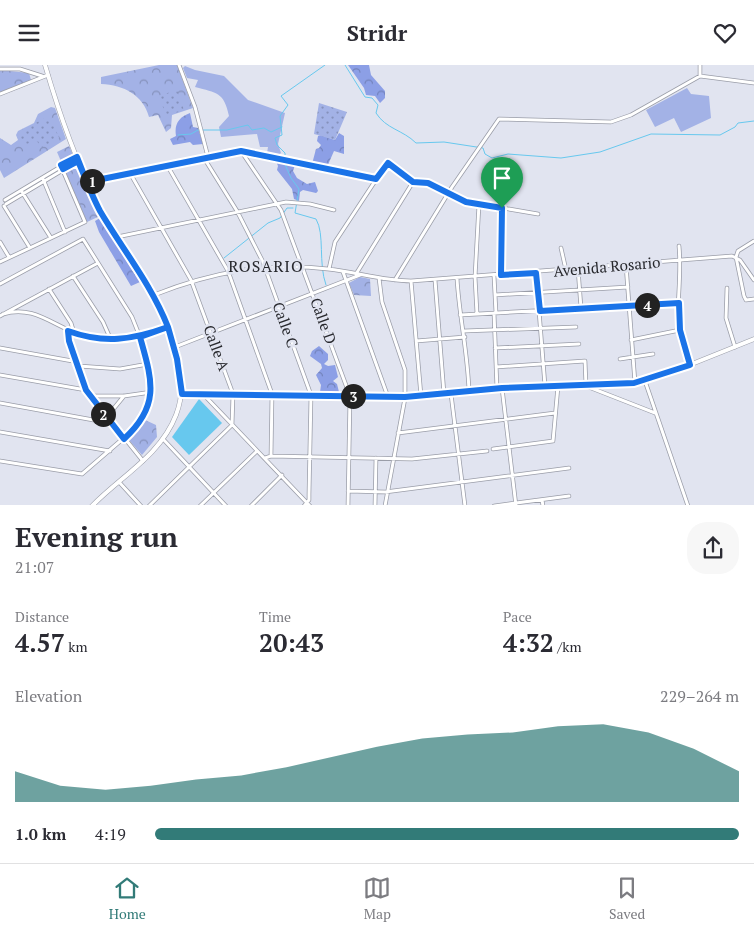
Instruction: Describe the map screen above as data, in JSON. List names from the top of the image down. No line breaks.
{"streets":{"street":["Avenida Rosario","Calle D","Calle C","Calle A"]},"crossings":[["Avenida Rosario","Calle D"],["Avenida Rosario","Calle C"],["Avenida Rosario","Calle A"]],"districts":["ROSARIO"],"page":{"header":"Stridr","pins":["1","4","3","2"],"heading":["Evening run","21:07"],"stats":[["Distance","4.57 km"],["Time","20:43"],["Pace","4:32 /km"]],"chart":["Elevation","229–264 m"],"list":[{"name":"1.0 km","note":"4:19"}],"tabs":["Home","Map","Saved"]}}
